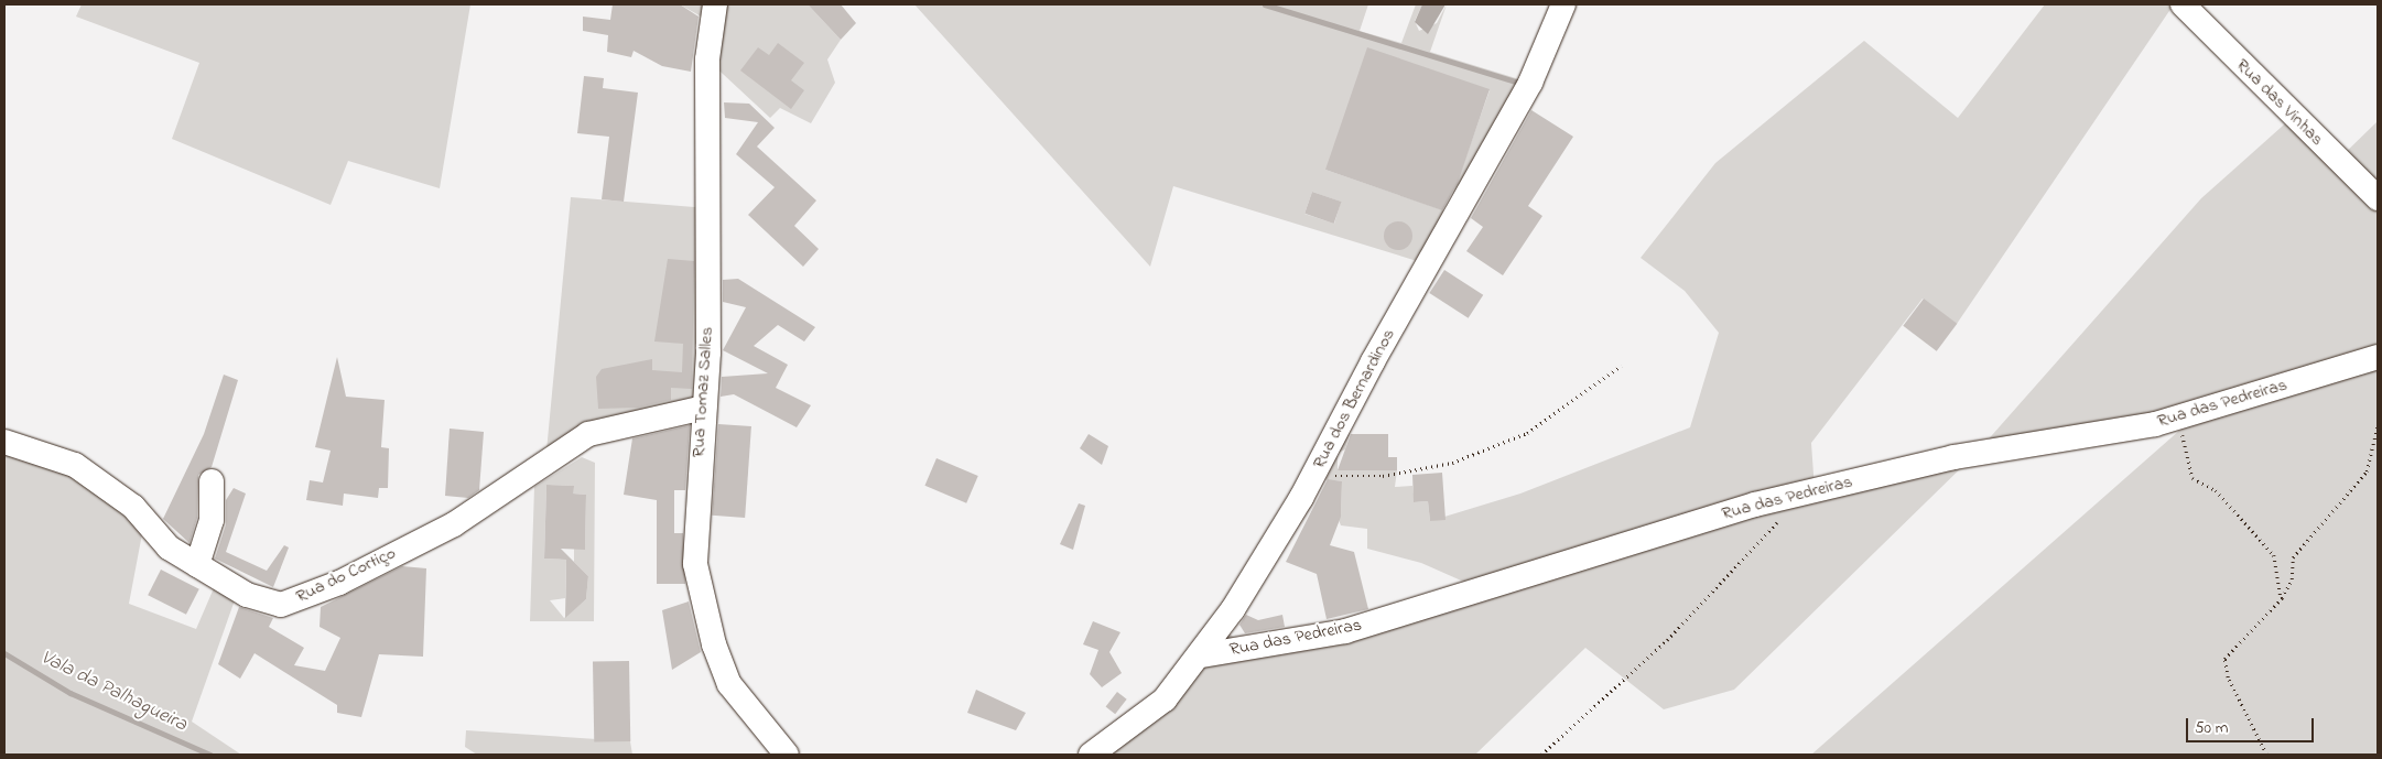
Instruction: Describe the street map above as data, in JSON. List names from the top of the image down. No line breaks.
{"streets":{"street":["Rua das Vinhas","Rua Tomaz Salles","Rua dos Bernardinos","Rua das Pedreiras","Rua do Cortiço"]},"crossings":[["Rua Tomaz Salles","Rua do Cortiço"],["Rua dos Bernardinos","Rua das Pedreiras"]],"water":["Vala da Palhagueira"],"scale_bar":"50 m"}
